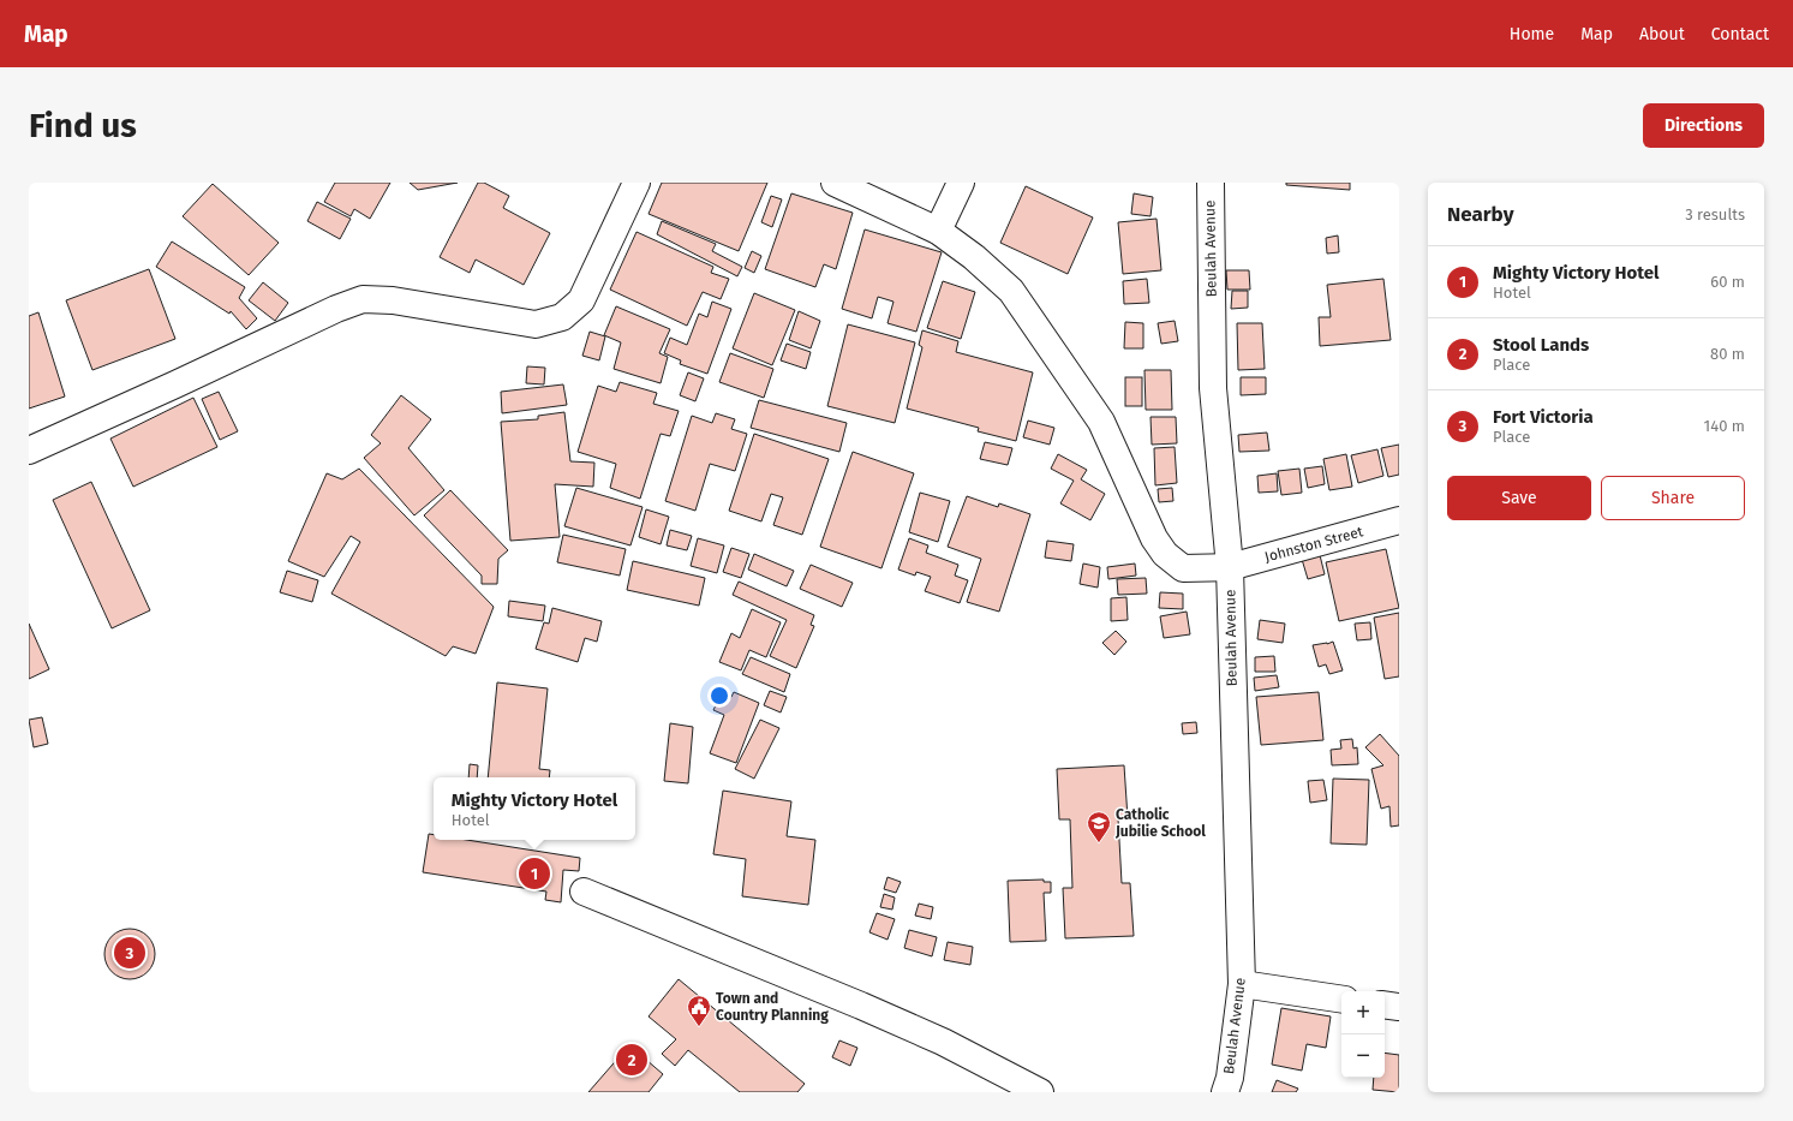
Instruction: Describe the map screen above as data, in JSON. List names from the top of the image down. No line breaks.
{"streets":{"street":["Beulah Avenue","Johnston Street"]},"crossings":[["Beulah Avenue","Johnston Street"]],"places":{"school or university":["Catholic Jubilie School"],"public building":["Town and Country Planning"]},"page":{"header":"Map","nav":["Home","Map","About","Contact"],"buttons":["Directions",["Save","Share"]],"title":"Find us","heading":["Nearby","3 results"],"list":[{"mark":"1","name":"Mighty Victory Hotel","note":"Hotel","value":"60 m"},{"mark":"2","name":"Stool Lands","note":"Place","value":"80 m"},{"mark":"3","name":"Fort Victoria","note":"Place","value":"140 m"}],"popup":["Mighty Victory Hotel","Hotel"],"pins":["1","3","2"],"map_buttons":["+","−"]}}
